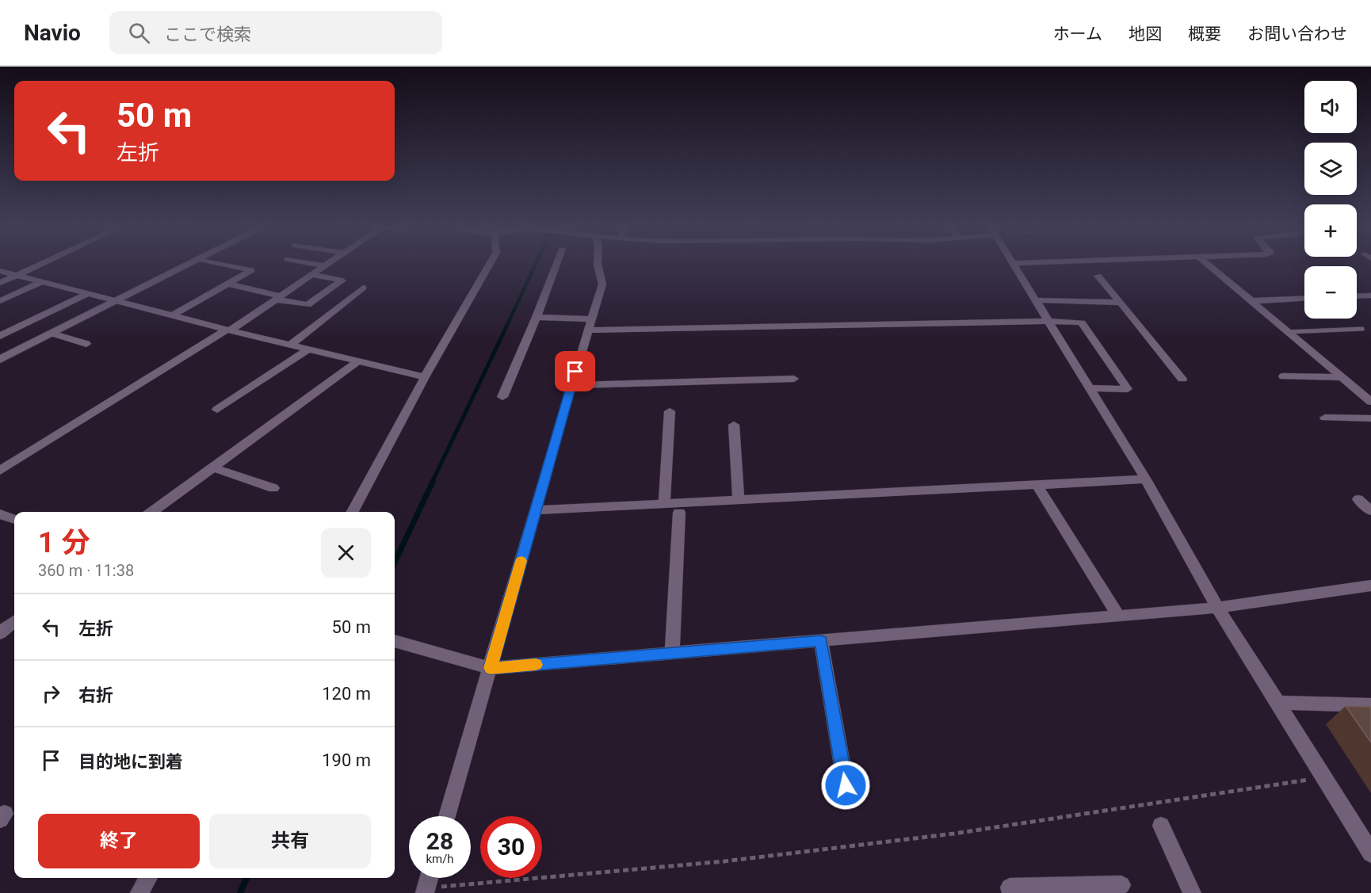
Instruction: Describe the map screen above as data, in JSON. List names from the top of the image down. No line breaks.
{"page":{"header":"Navio","search":"ここで検索","nav":["ホーム","地図","概要","お問い合わせ"],"map_buttons":["+","−"],"turn":["50 m","左折"],"heading":["1 分","360 m · 11:38"],"list":[{"name":"左折","value":"50 m"},{"name":"右折","value":"120 m"},{"name":"目的地に到着","value":"190 m"}],"buttons":["終了","共有"],"speed":"28 km/h","limit":"30"}}
